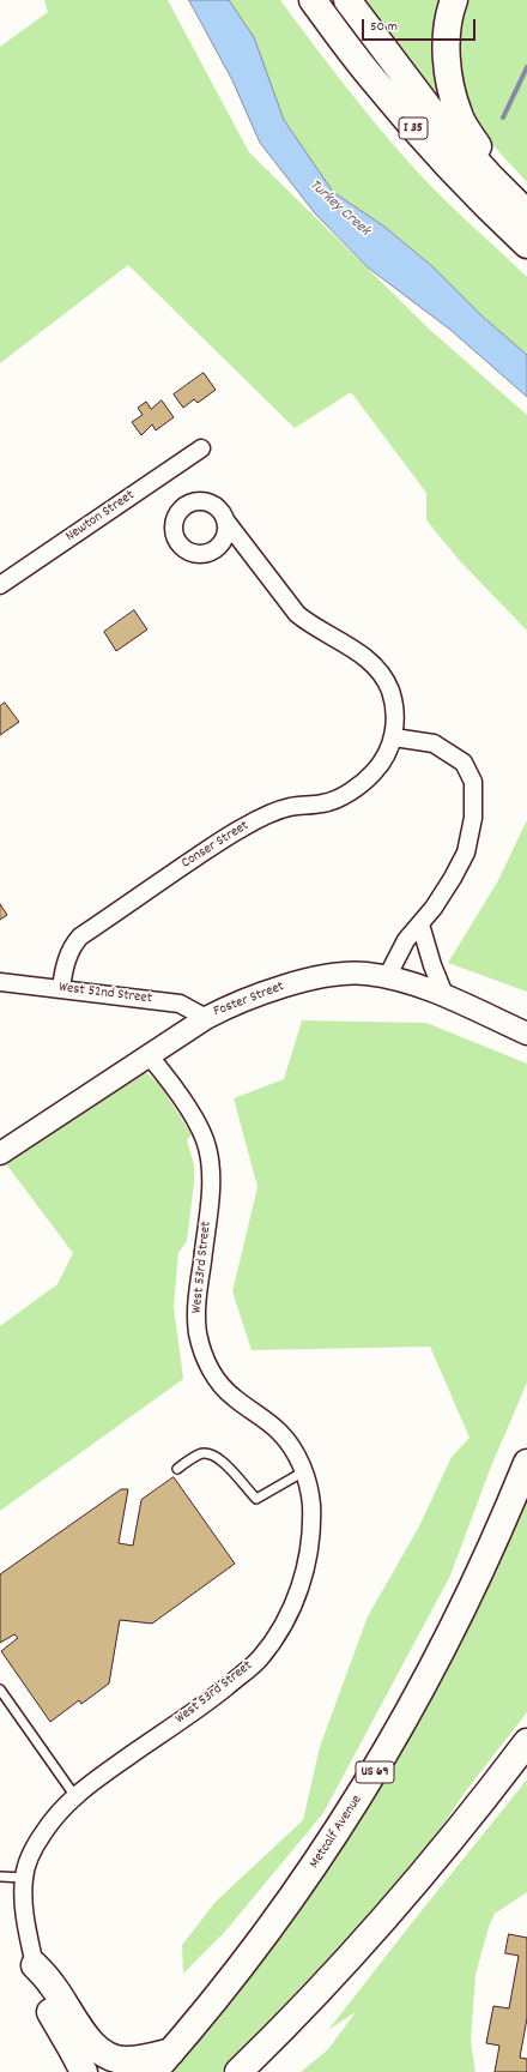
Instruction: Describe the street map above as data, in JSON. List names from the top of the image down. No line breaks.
{"streets":{"highway":["I 35","US 69","Metcalf Avenue"],"street":["Newton Street","Conser Street","West 52nd Street","Foster Street","West 53rd Street"]},"crossings":[["Conser Street","West 52nd Street"],["West 52nd Street","Foster Street"],["Foster Street","West 53rd Street"]],"water":["Turkey Creek"],"scale_bar":"50 m"}
